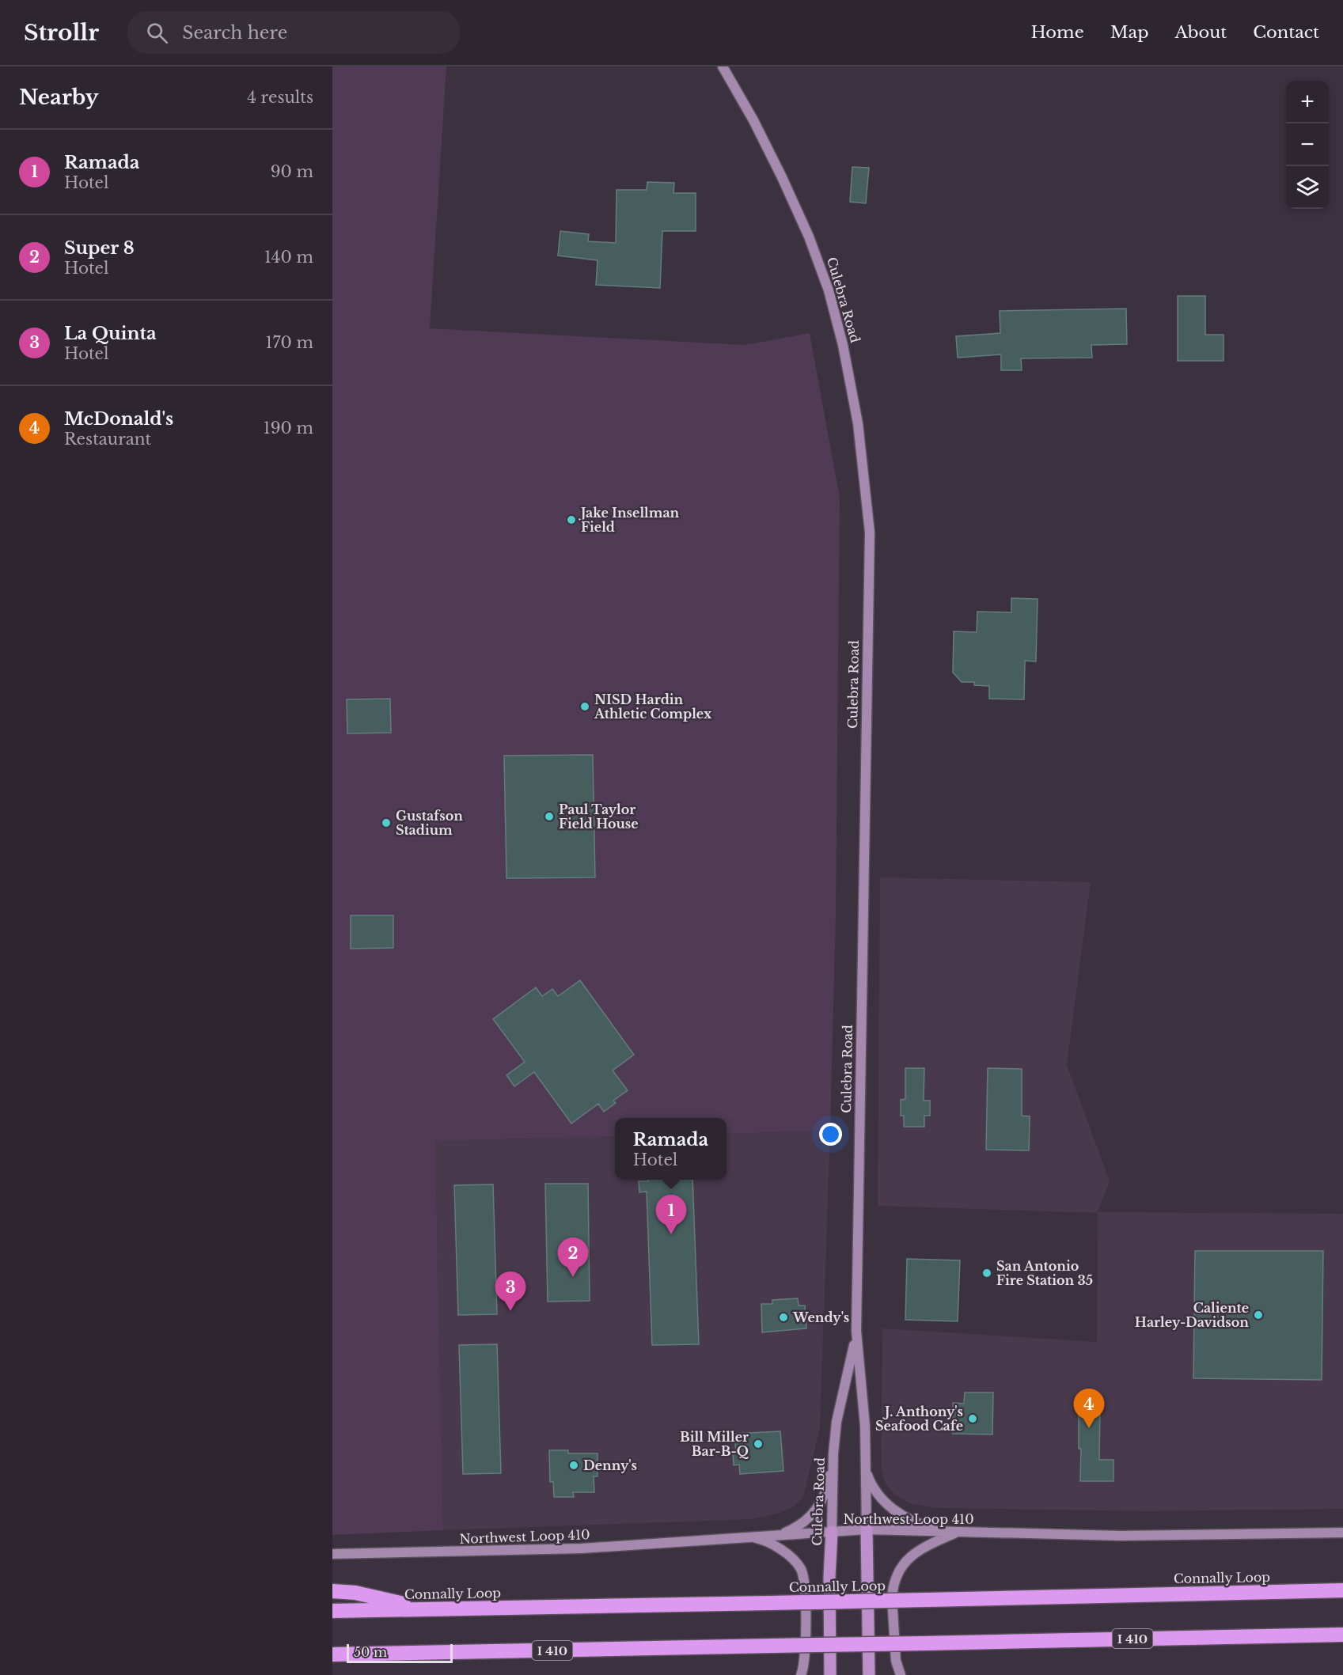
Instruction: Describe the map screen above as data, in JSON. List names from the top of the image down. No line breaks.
{"streets":{"highway":["Connally Loop","I 410"],"main road":["Culebra Road","Northwest Loop 410"]},"crossings":[["Culebra Road","Northwest Loop 410"]],"places":["Jake Insellman Field","NISD Hardin Athletic Complex","Paul Taylor Field House","Gustafson Stadium","San Antonio Fire Station 35","Caliente Harley-Davidson","Wendy's","J. Anthony's Seafood Cafe","Bill Miller Bar-B-Q","Denny's"],"scale_bar":"50 m","page":{"header":"Strollr","search":"Search here","nav":["Home","Map","About","Contact"],"heading":["Nearby","4 results"],"map_buttons":["+","−"],"list":[{"mark":"1","name":"Ramada","note":"Hotel","value":"90 m"},{"mark":"2","name":"Super 8","note":"Hotel","value":"140 m"},{"mark":"3","name":"La Quinta","note":"Hotel","value":"170 m"},{"mark":"4","name":"McDonald's","note":"Restaurant","value":"190 m"}],"popup":["Ramada","Hotel"],"pins":["1","2","3","4"],"scale":"50 m"}}
